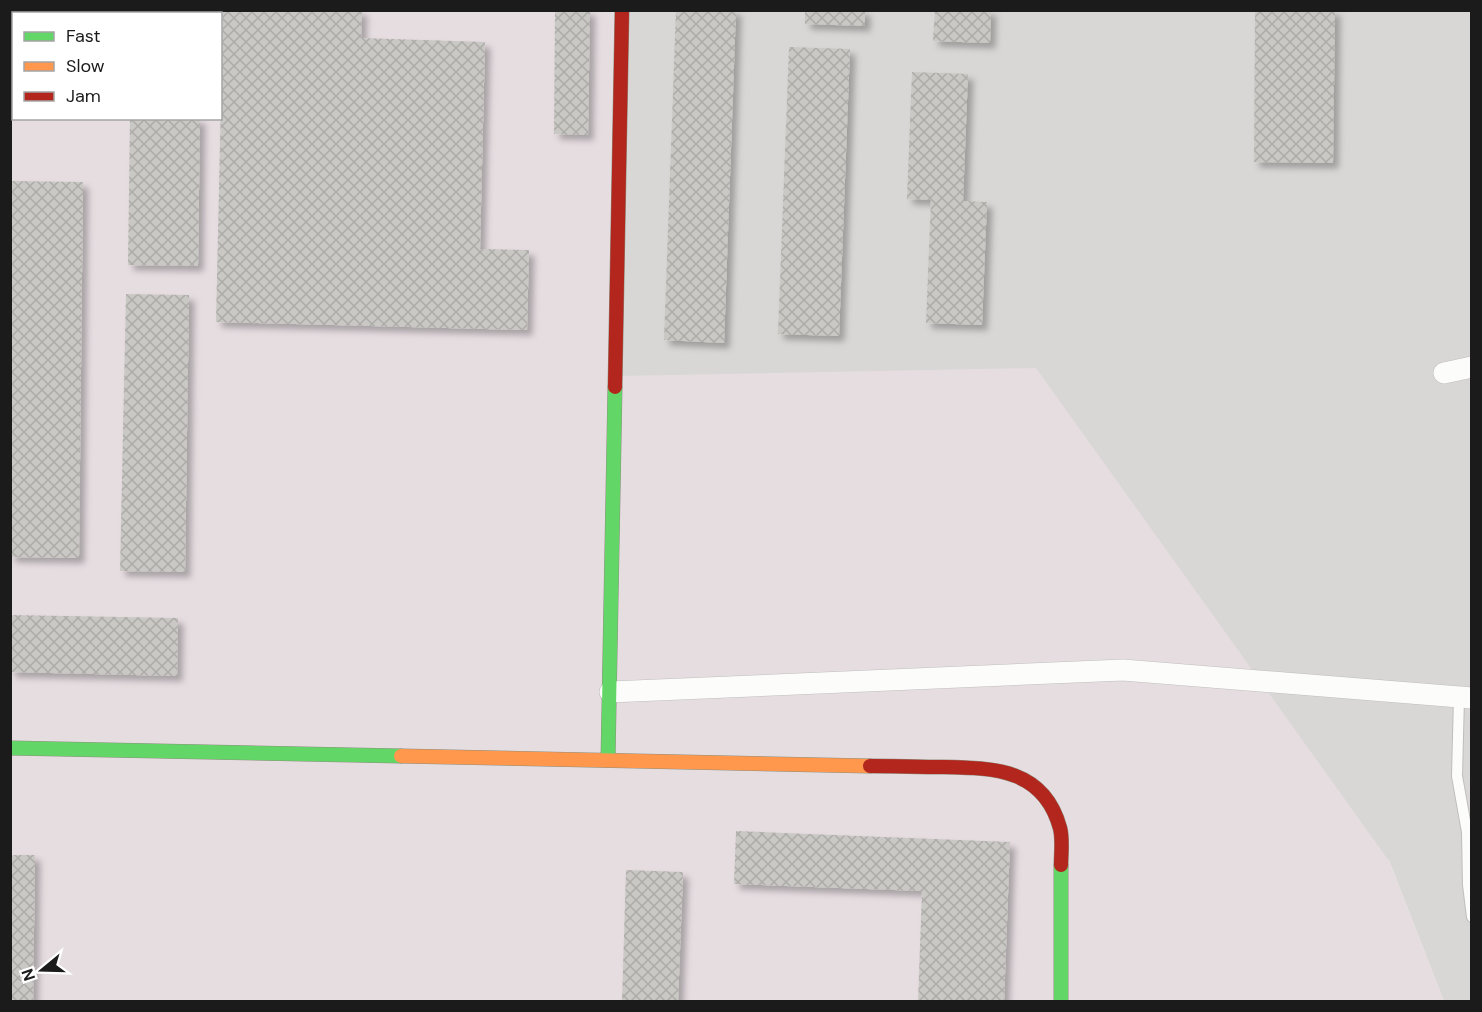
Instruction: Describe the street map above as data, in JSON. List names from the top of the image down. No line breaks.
{"legend":["Fast","Slow","Jam"],"north":"left"}
